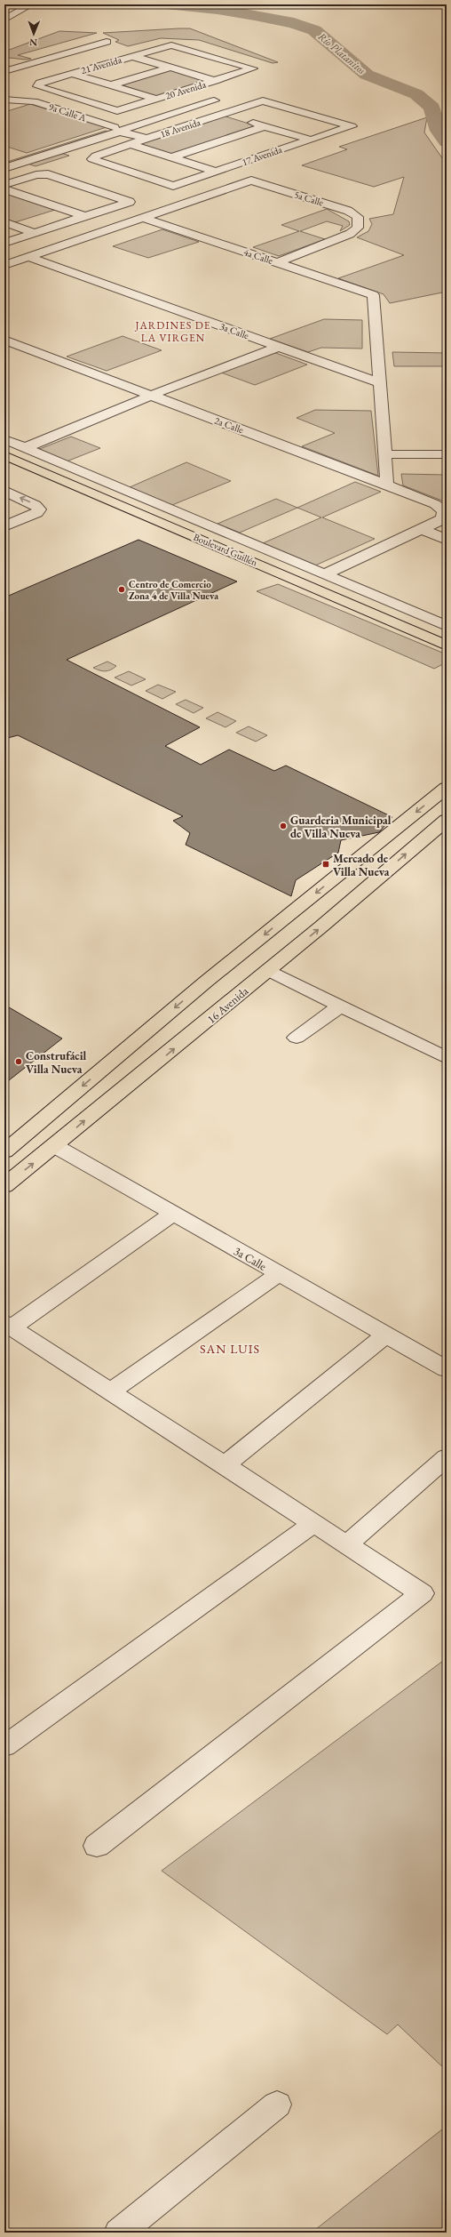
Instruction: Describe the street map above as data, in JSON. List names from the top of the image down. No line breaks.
{"streets":{"main road":["Boulevard Guillén","16 Avenida"],"street":["21 Avenida","20 Avenida","9a Calle A","18 Avenida","17 Avenida","5a Calle","4a Calle","3a Calle","2a Calle"]},"crossings":[["21 Avenida","20 Avenida"],["9a Calle A","18 Avenida"],["18 Avenida","17 Avenida"],["5a Calle","4a Calle"],["4a Calle","3a Calle"],["3a Calle","16 Avenida"]],"districts":["JARDINES DE LA VIRGEN","SAN LUIS"],"water":["Río Platanitos"],"places":{"other":["Centro de Comercio Zona 4 de Villa Nueva","Guarderia Municipal de Villa Nueva","Construfácil Villa Nueva"],"transit":["Mercado de Villa Nueva"]},"north":"bottom"}
